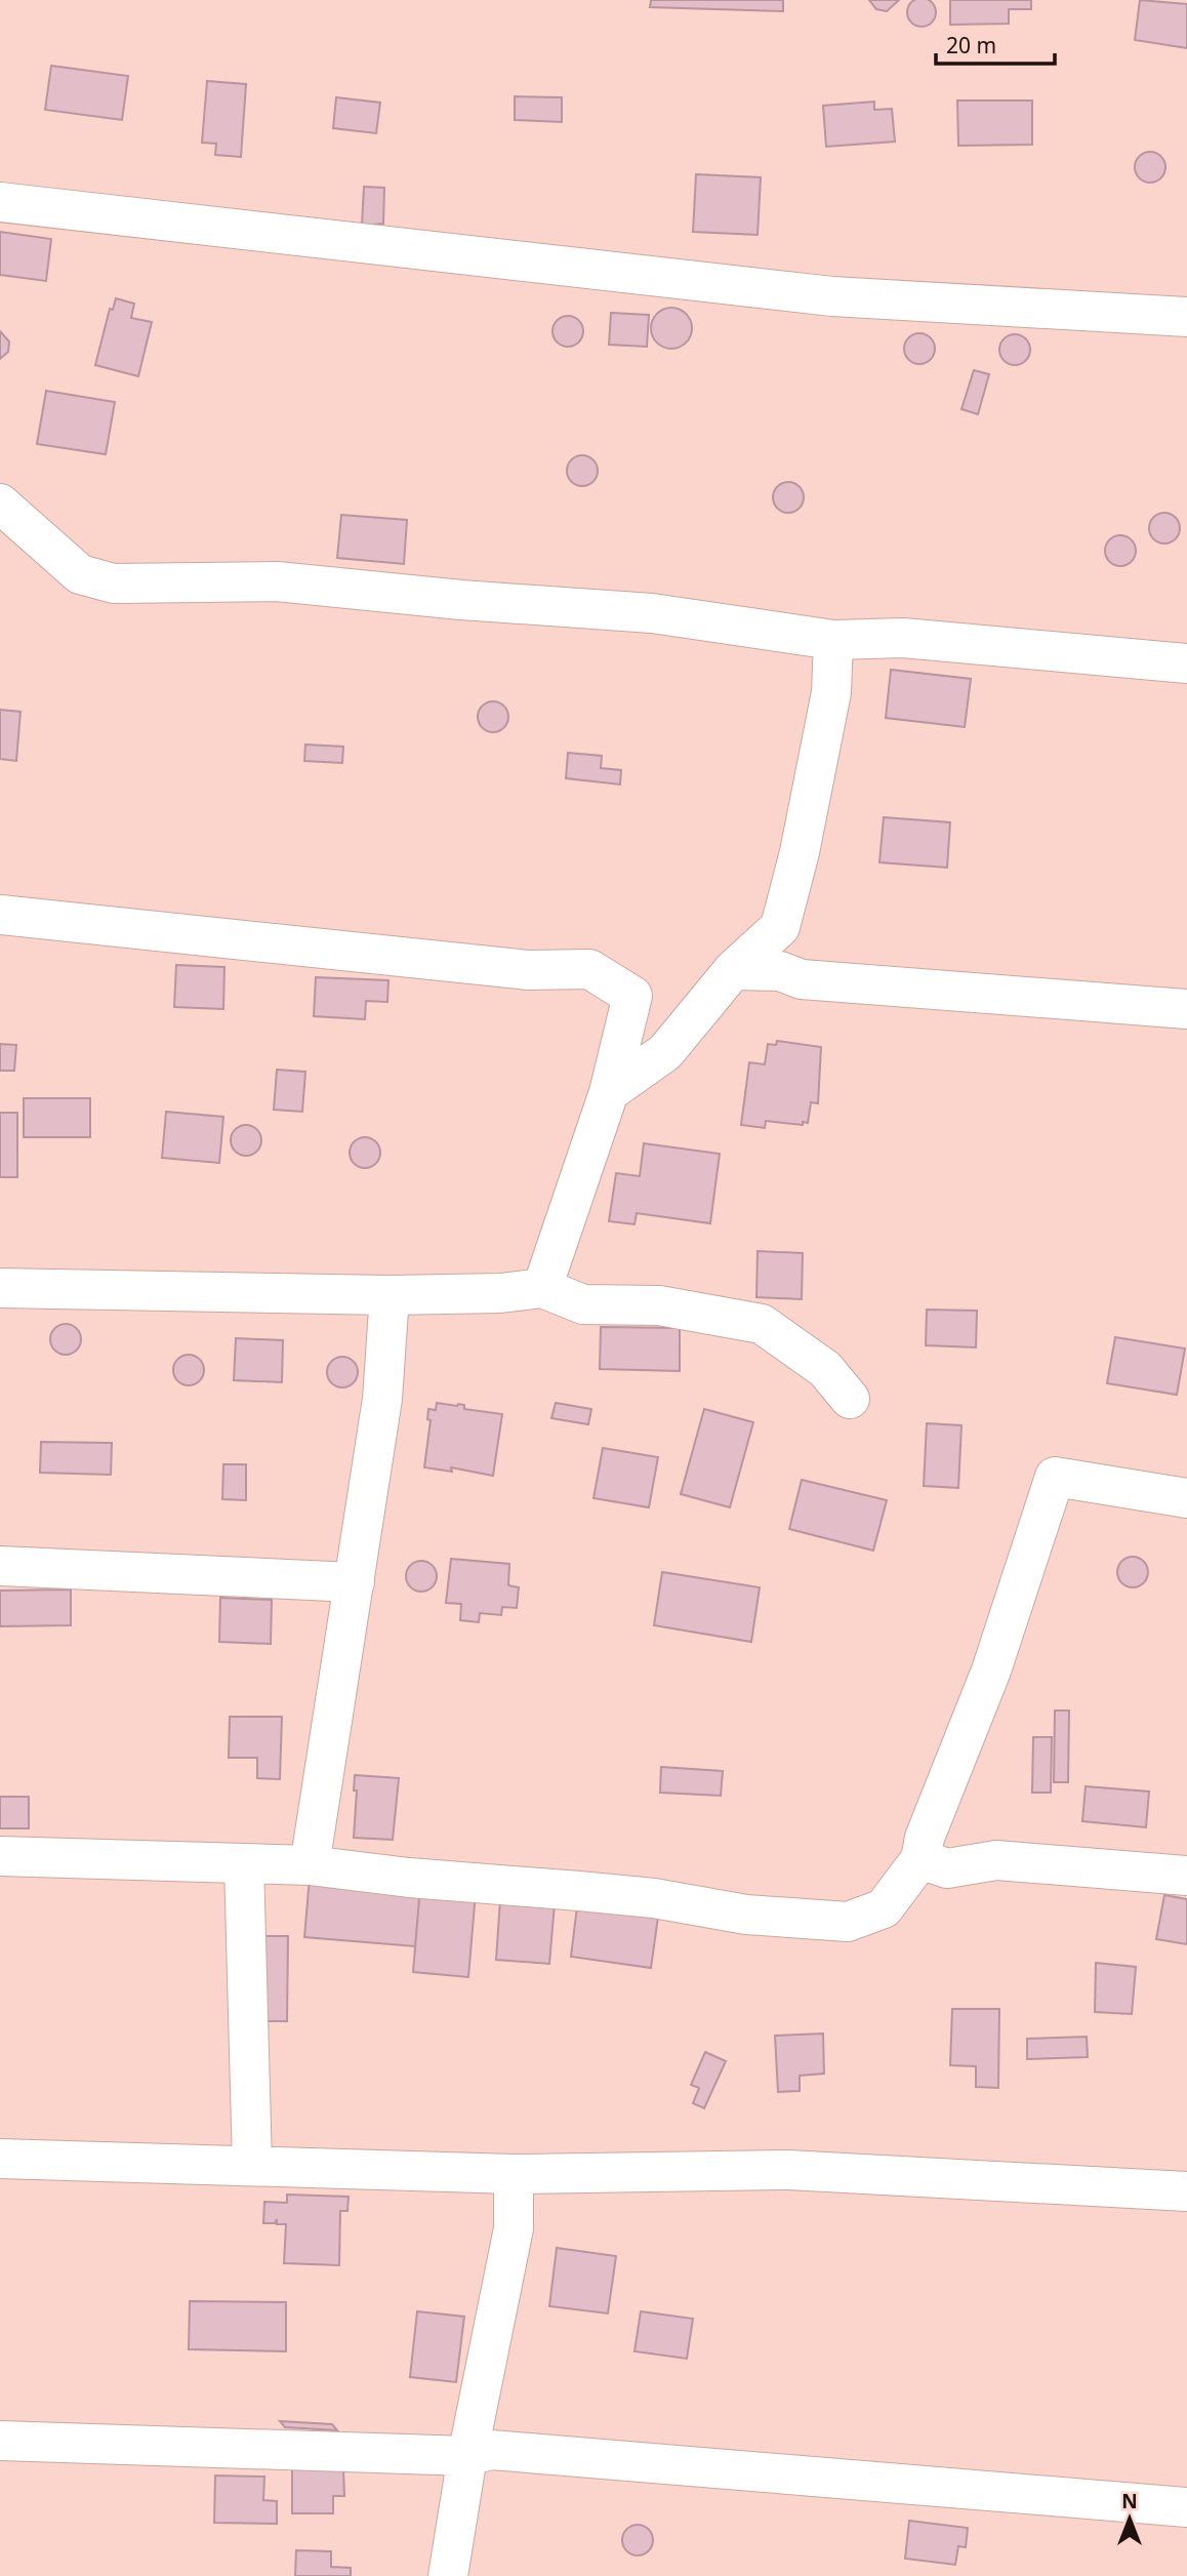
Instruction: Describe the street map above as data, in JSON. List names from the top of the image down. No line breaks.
{"scale_bar":"20 m","north":"top"}
